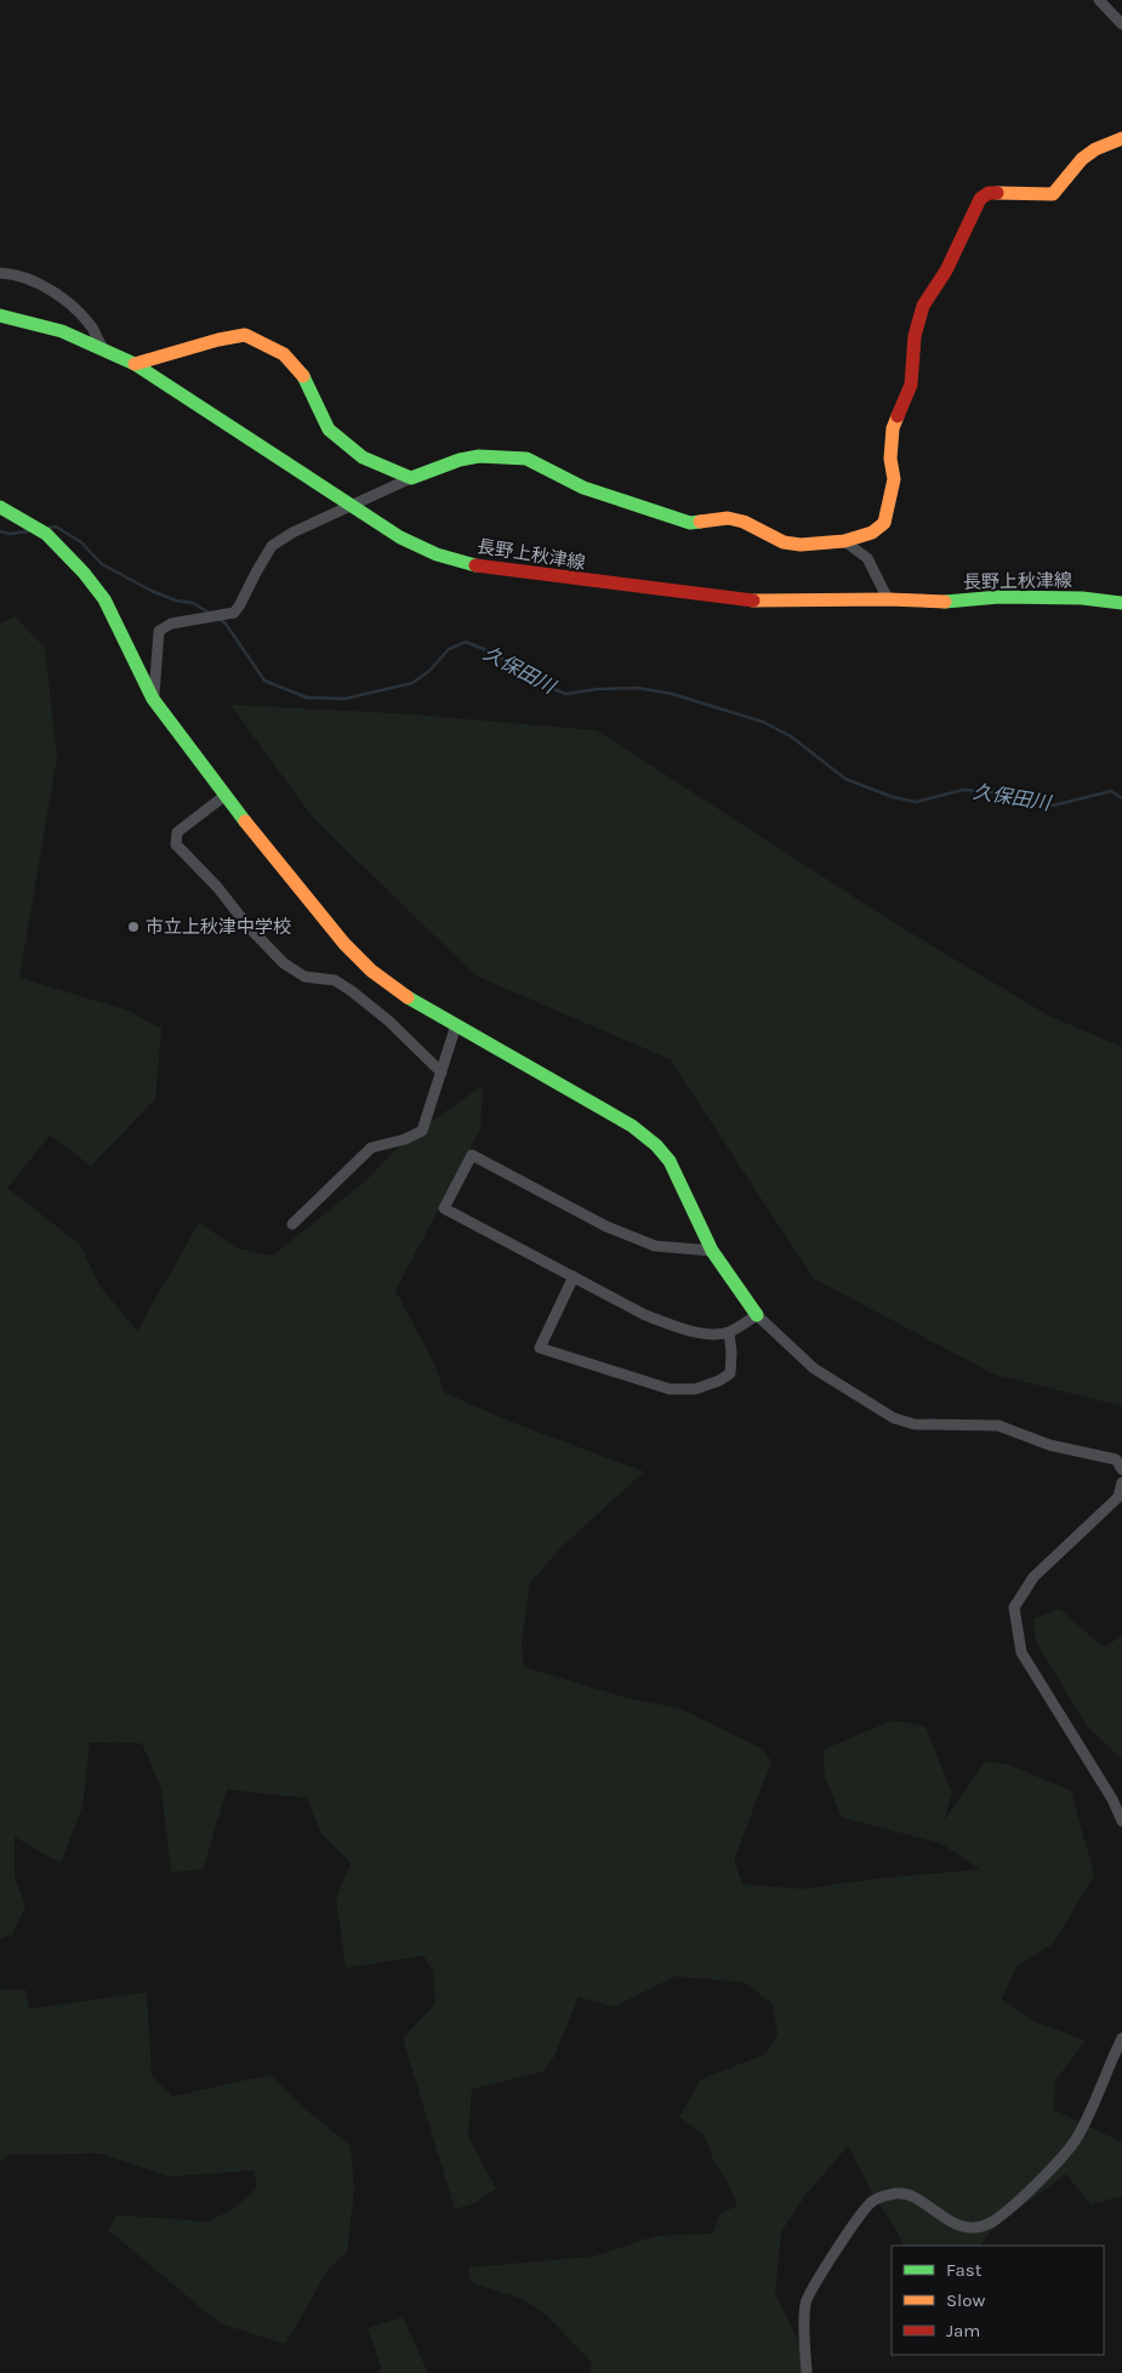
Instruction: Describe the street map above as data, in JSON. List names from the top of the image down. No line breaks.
{"streets":{"street":["長野上秋津線"]},"water":["久保田川"],"places":["市立上秋津中学校"],"legend":["Fast","Slow","Jam"]}
